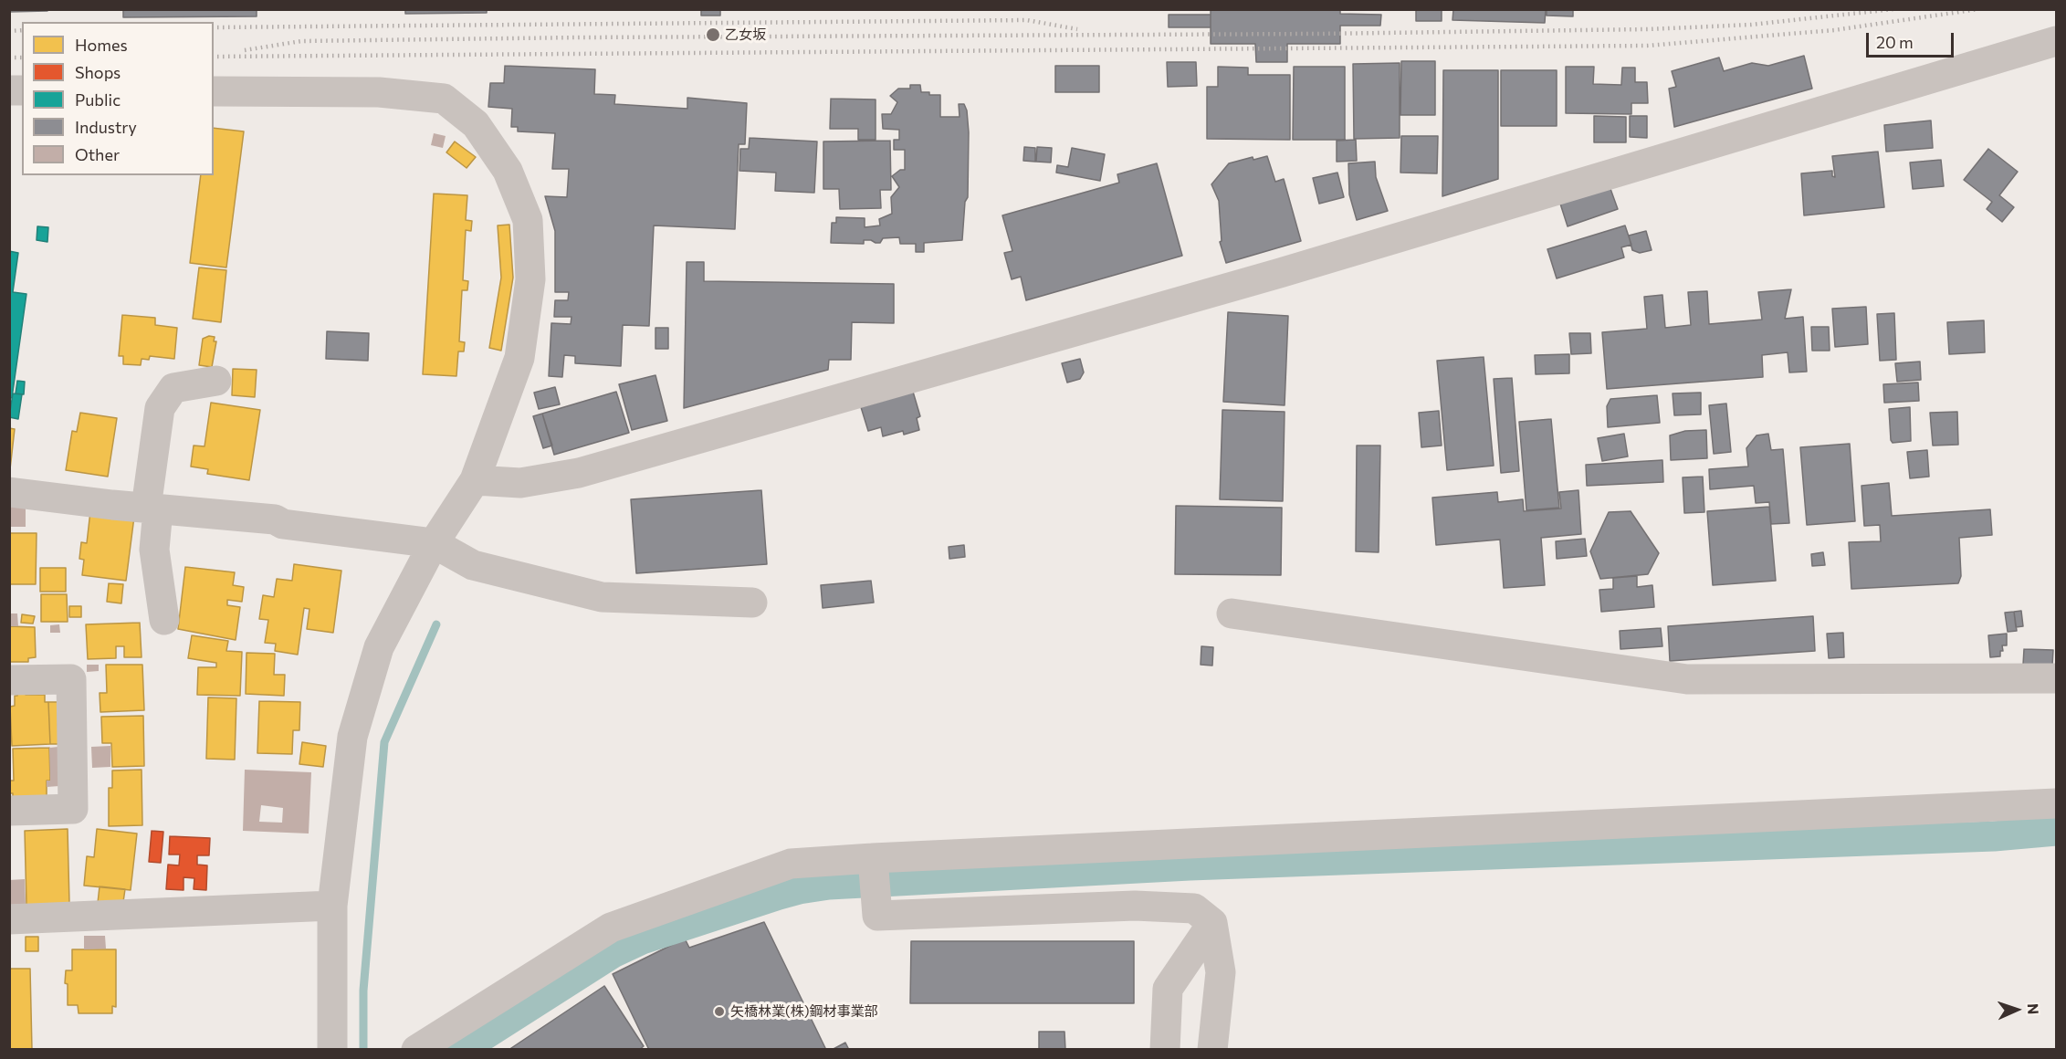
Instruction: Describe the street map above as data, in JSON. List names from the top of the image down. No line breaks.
{"places":["乙女坂","矢橋林業(株)鋼材事業部"],"legend":["Homes","Shops","Public","Industry","Other"],"scale_bar":"20 m","north":"right"}
